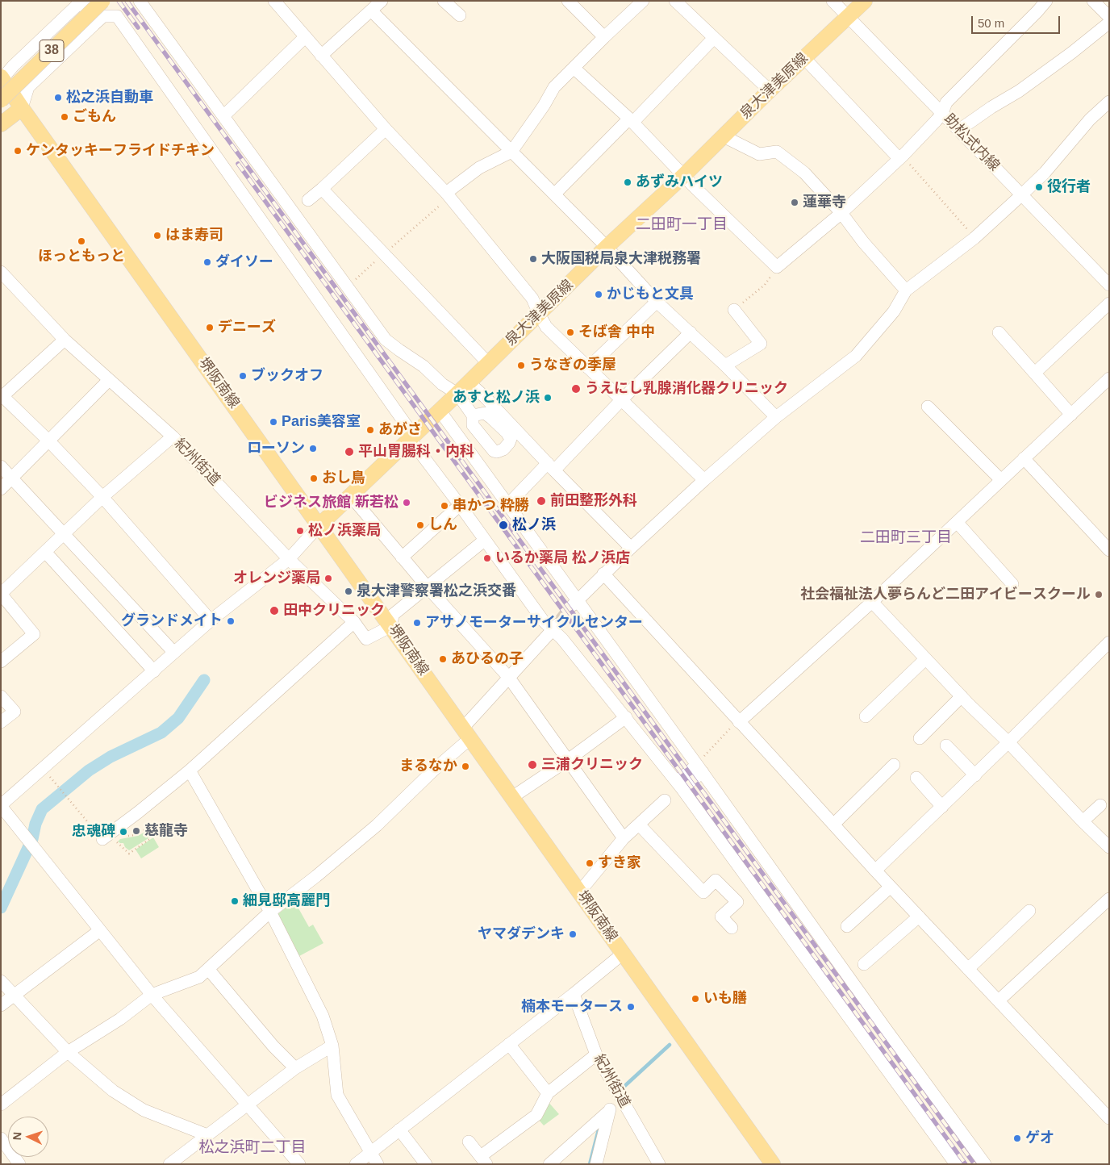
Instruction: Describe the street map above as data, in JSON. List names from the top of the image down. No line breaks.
{"streets":{"main road":["38","泉大津美原線","堺阪南線"],"street":["助松式内線","紀州街道"]},"crossings":[["泉大津美原線","助松式内線"],["泉大津美原線","堺阪南線"],["堺阪南線","紀州街道"]],"districts":["二田町一丁目","二田町三丁目","松之浜町二丁目"],"places":["松之浜自動車","ごもん","ケンタッキーフライドチキン","あずみハイツ","役行者","蓮華寺","はま寿司","ほっともっと","大阪国税局泉大津税務署","ダイソー","かじもと文具","デニーズ","そば舎 中中","うなぎの季屋","ブックオフ","うえにし乳腺消化器クリニック","あすと松ノ浜","Paris美容室","あがさ","ローソン","平山胃腸科・内科","おし鳥","前田整形外科","ビジネス旅館 新若松","串かつ 粋勝","しん","松ノ浜","松ノ浜薬局","いるか薬局 松ノ浜店","オレンジ薬局","泉大津警察署松之浜交番","社会福祉法人夢らんど二田アイビースクール","田中クリニック","グランドメイト","アサノモーターサイクルセンター","あひるの子","三浦クリニック","まるなか","慈龍寺","忠魂碑","すき家","細見邸高麗門","ヤマダデンキ","いも膳","楠本モータース","ゲオ"],"scale_bar":"50 m","north":"left"}
